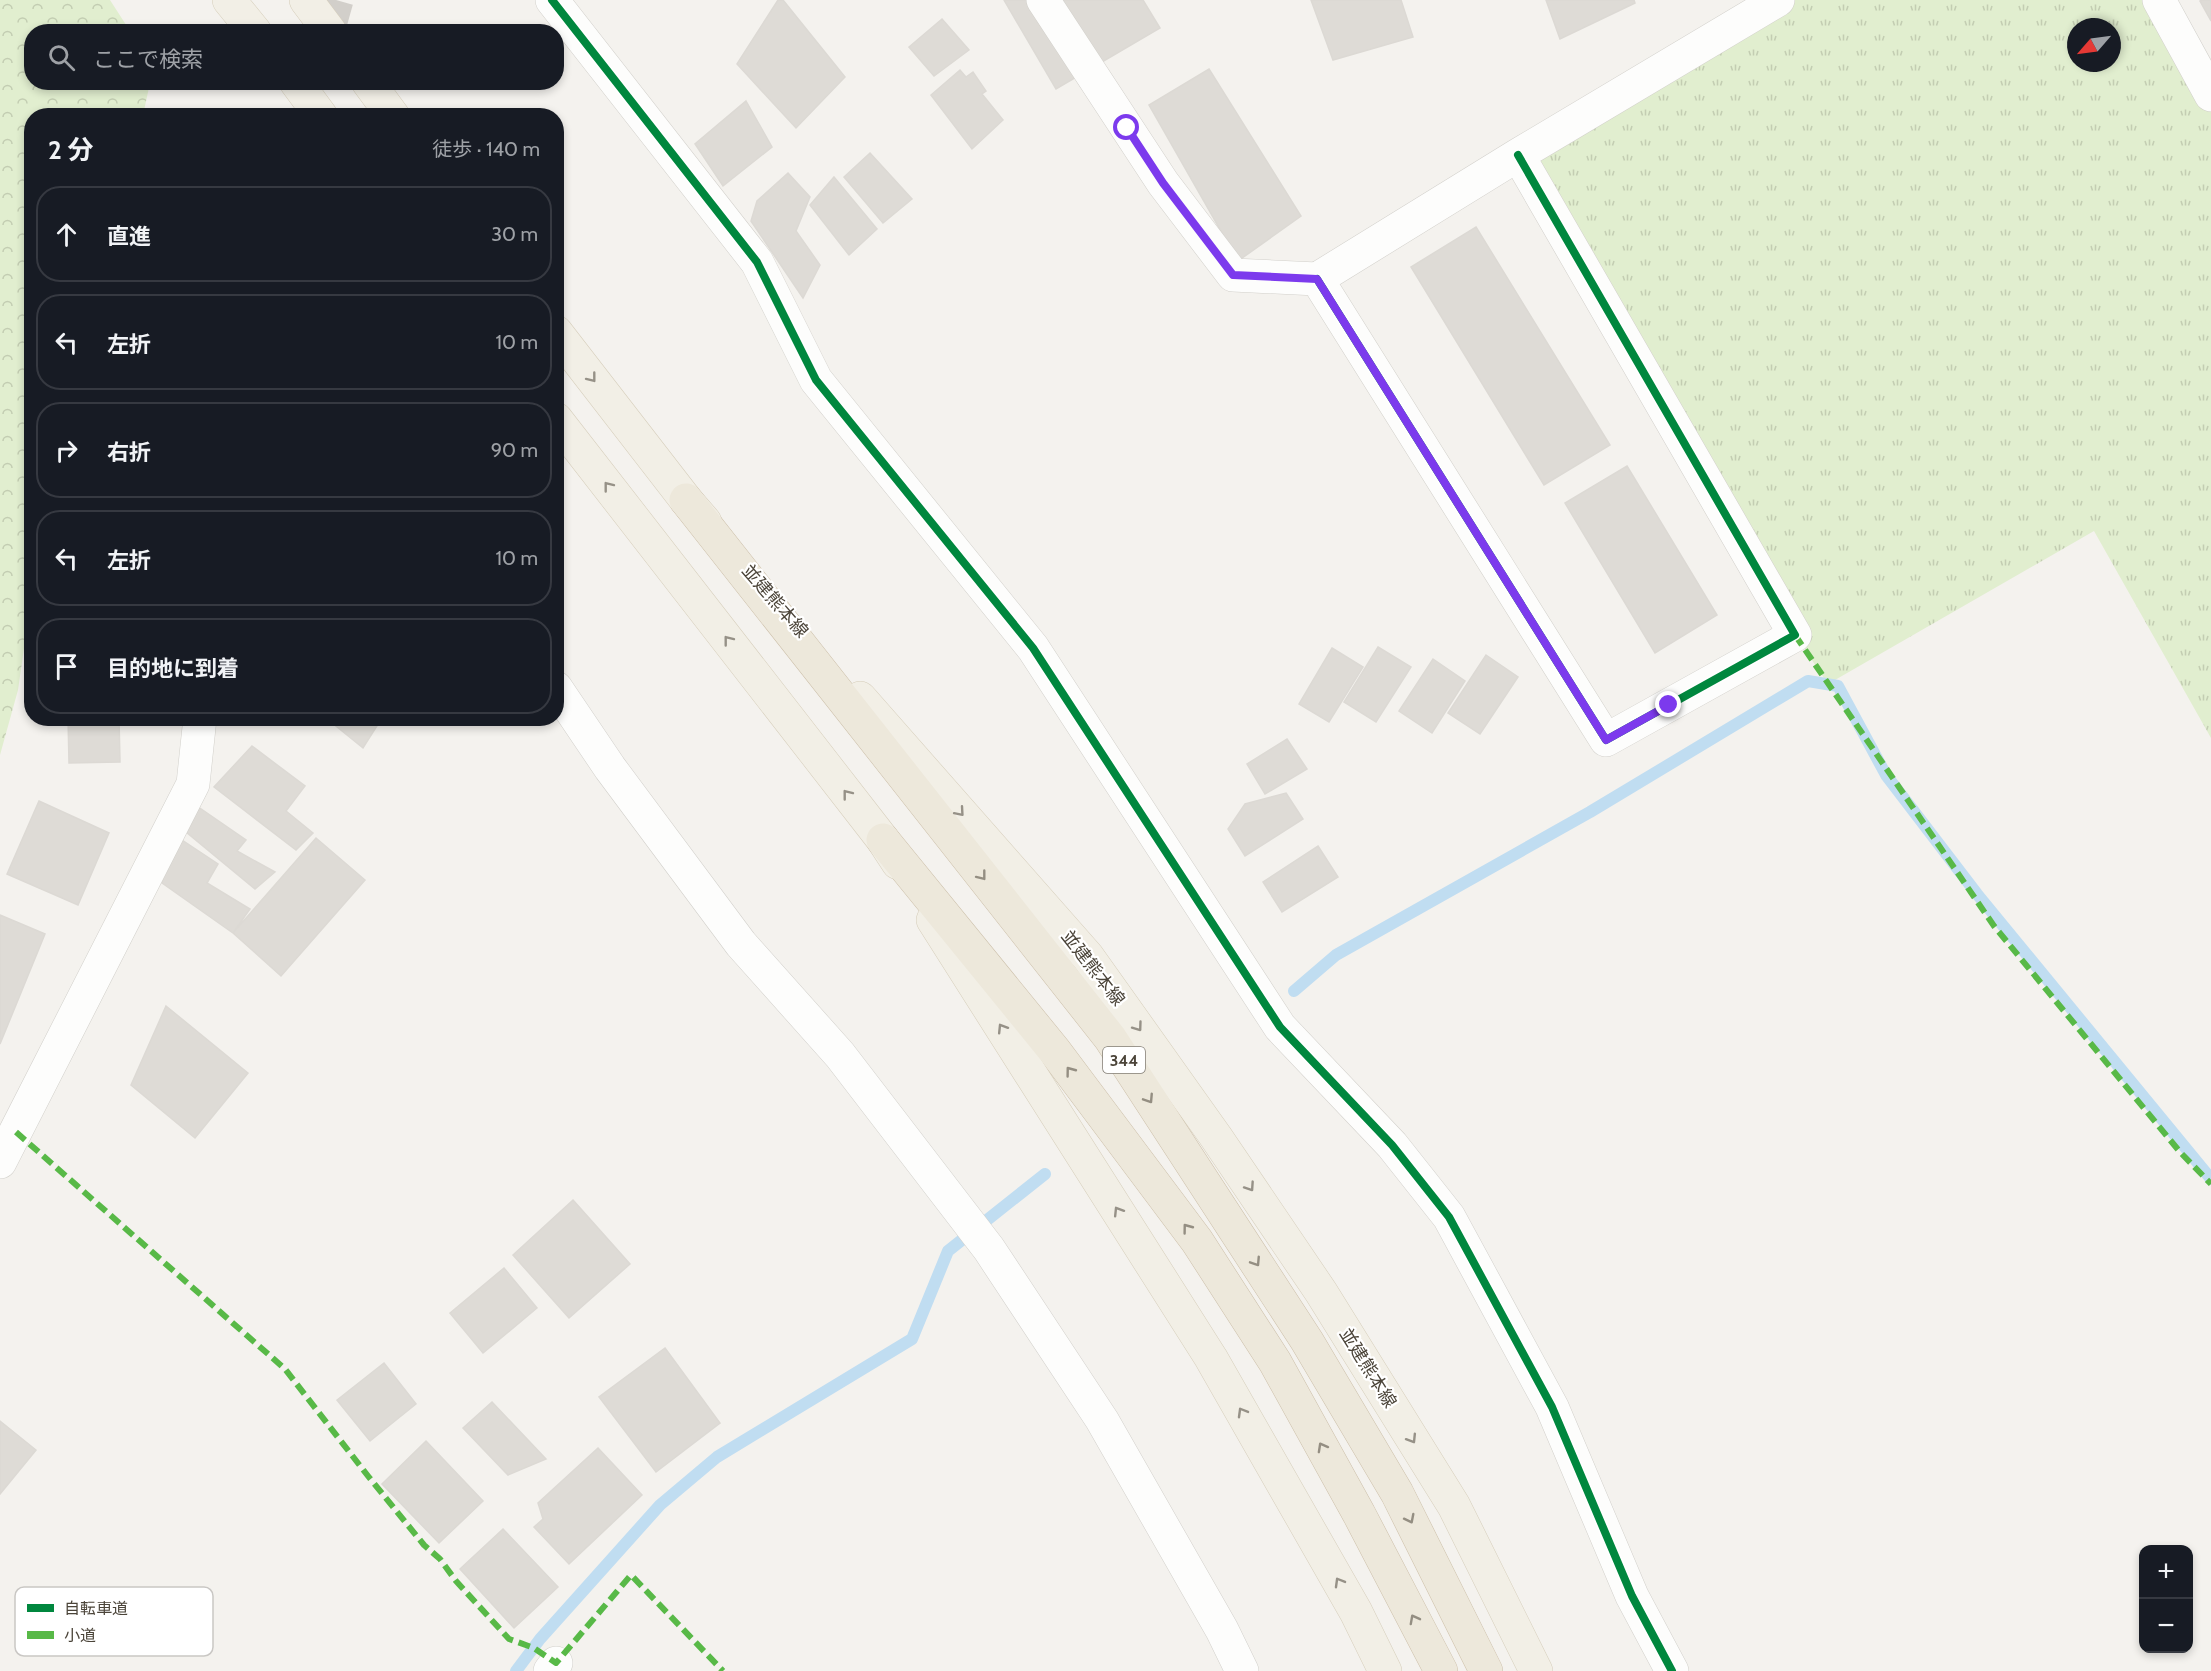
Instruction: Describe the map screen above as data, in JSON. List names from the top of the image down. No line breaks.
{"streets":{"highway":["344"],"main road":["並建熊本線"]},"crossings":[["並建熊本線","344"]],"legend":["自転車道","小道"],"north":"bottom left","page":{"search":"ここで検索","heading":["2 分","徒歩 · 140 m"],"list":[["直進","30 m"],["左折","10 m"],["右折","90 m"],["左折","10 m"],"目的地に到着"],"map_buttons":["+","−"]}}
